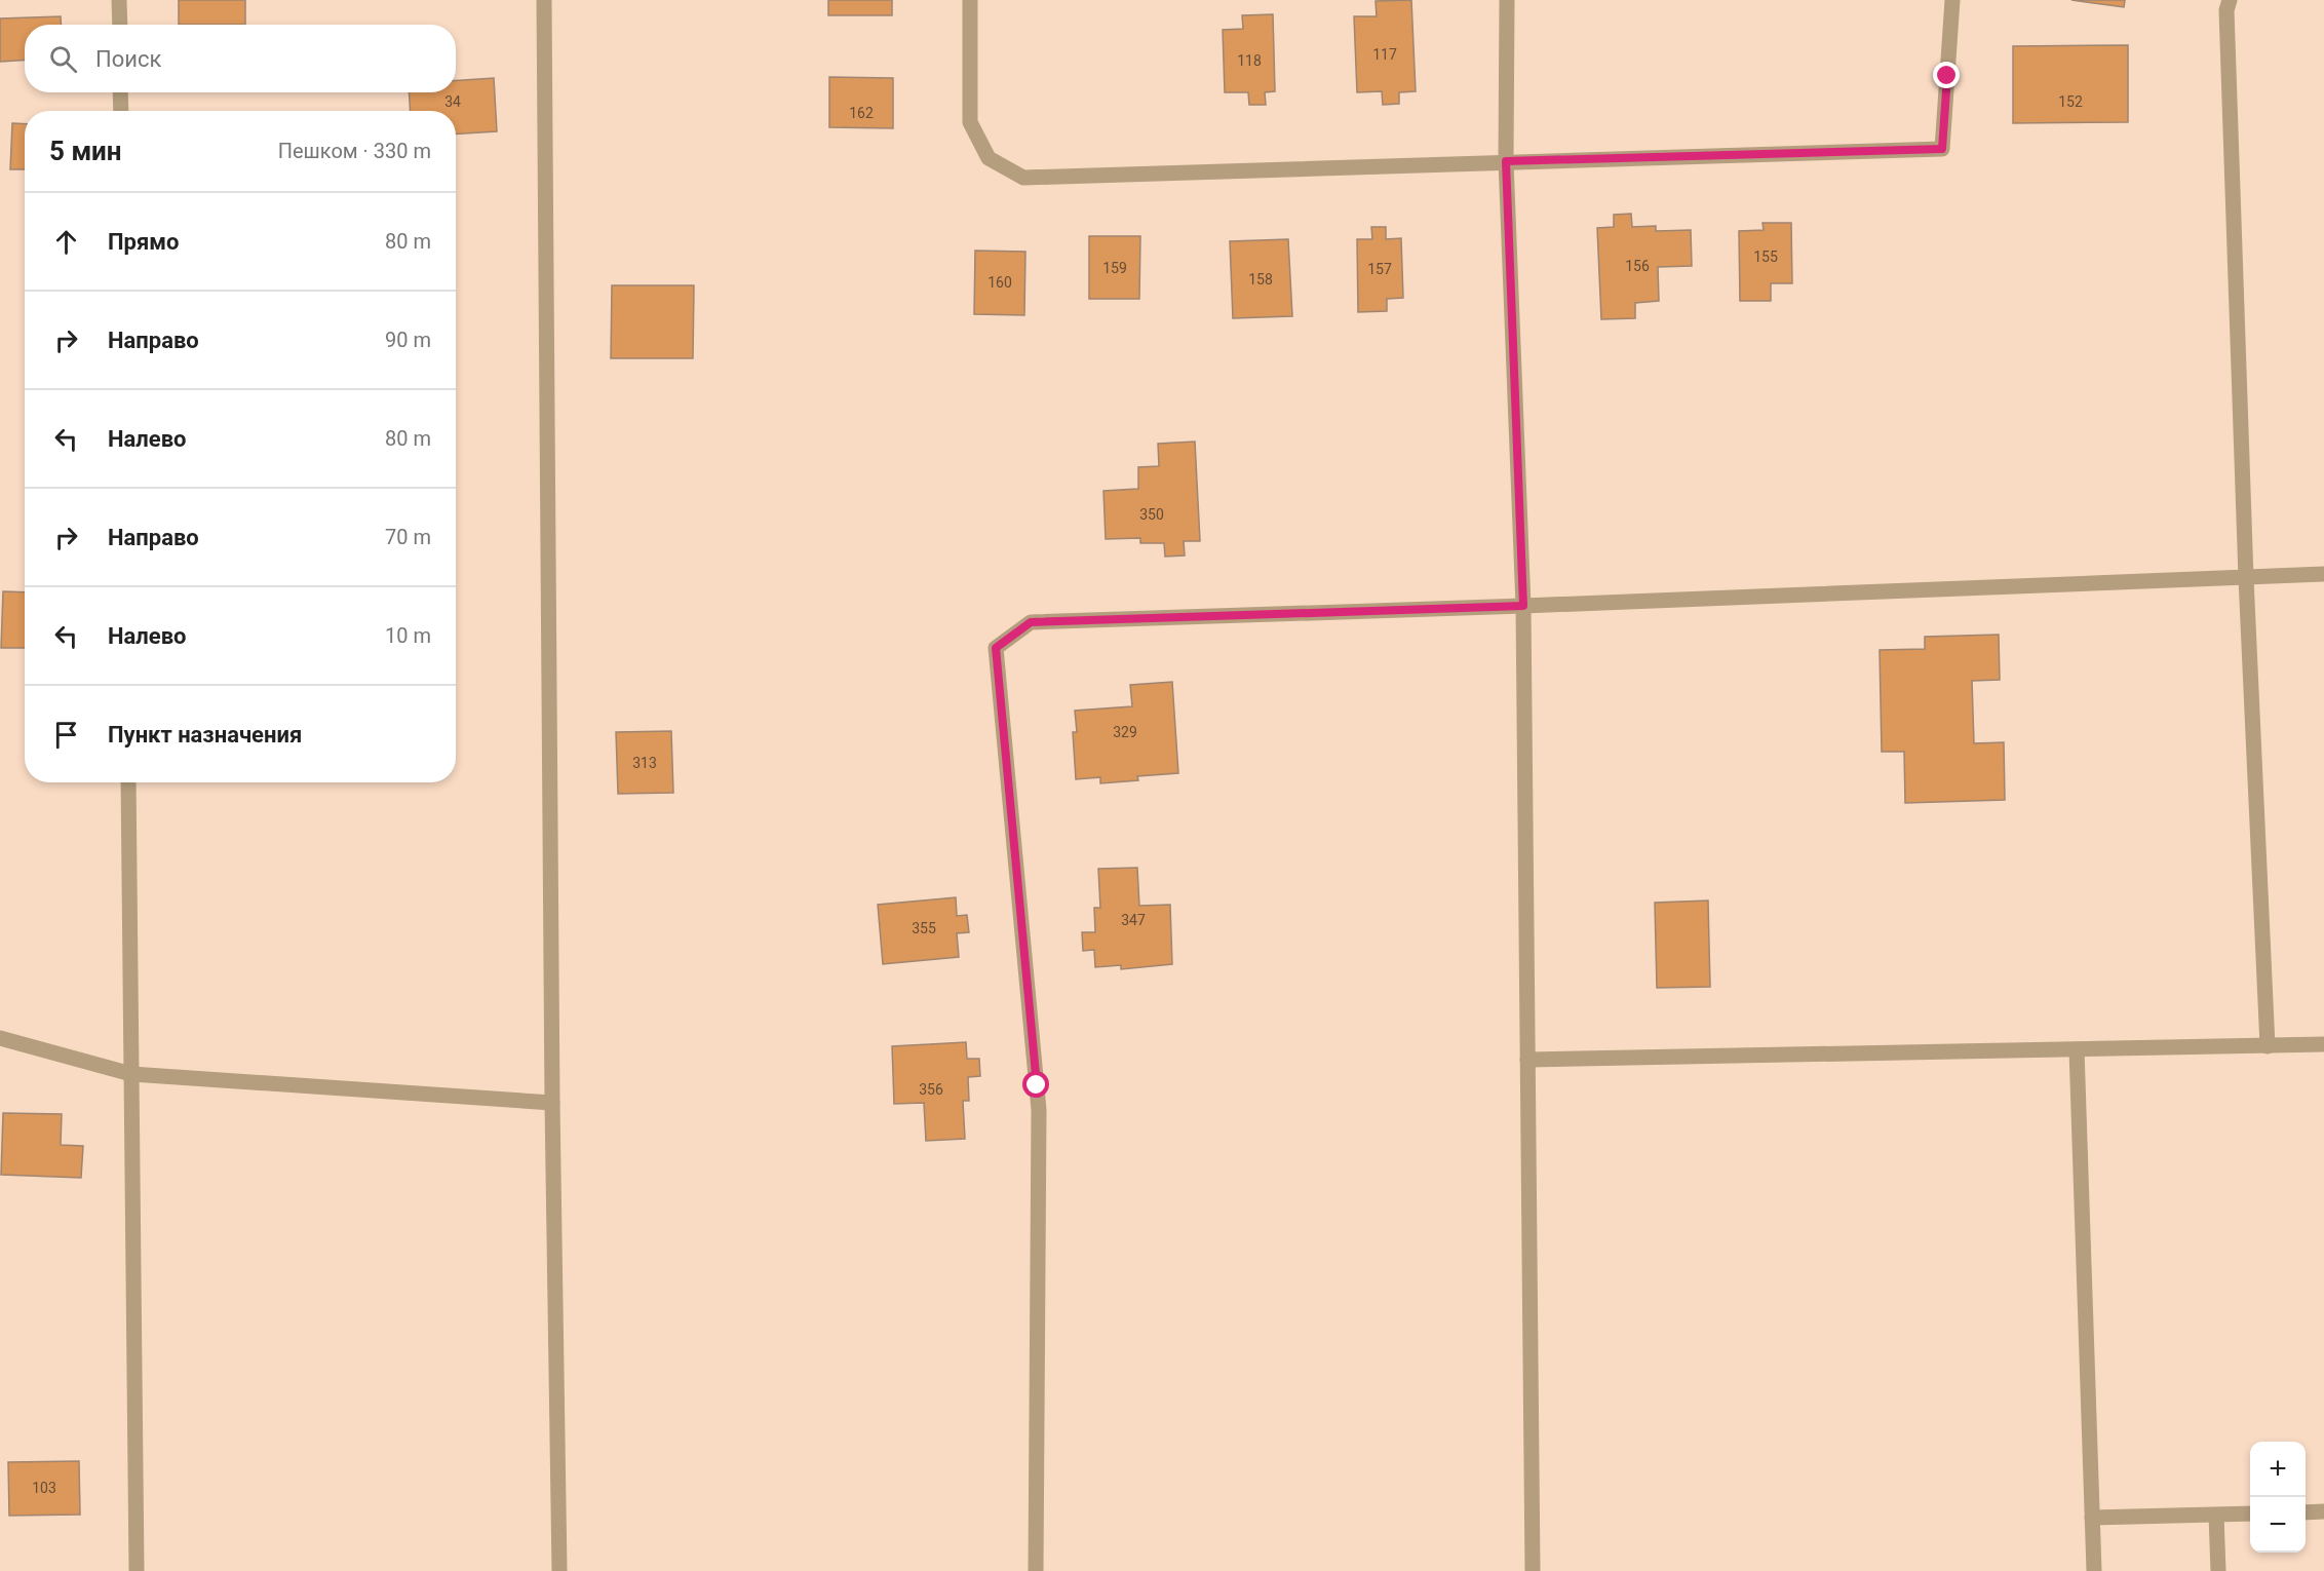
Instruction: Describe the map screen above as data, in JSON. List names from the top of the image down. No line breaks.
{"house_numbers":["117","118","34","152","162","155","156","159","157","158","160","350","329","313","347","355","356","103"],"page":{"search":"Поиск","heading":["5 мин","Пешком · 330 m"],"list":[["Прямо","80 m"],["Направо","90 m"],["Налево","80 m"],["Направо","70 m"],["Налево","10 m"],"Пункт назначения"],"map_buttons":["+","−"]}}
